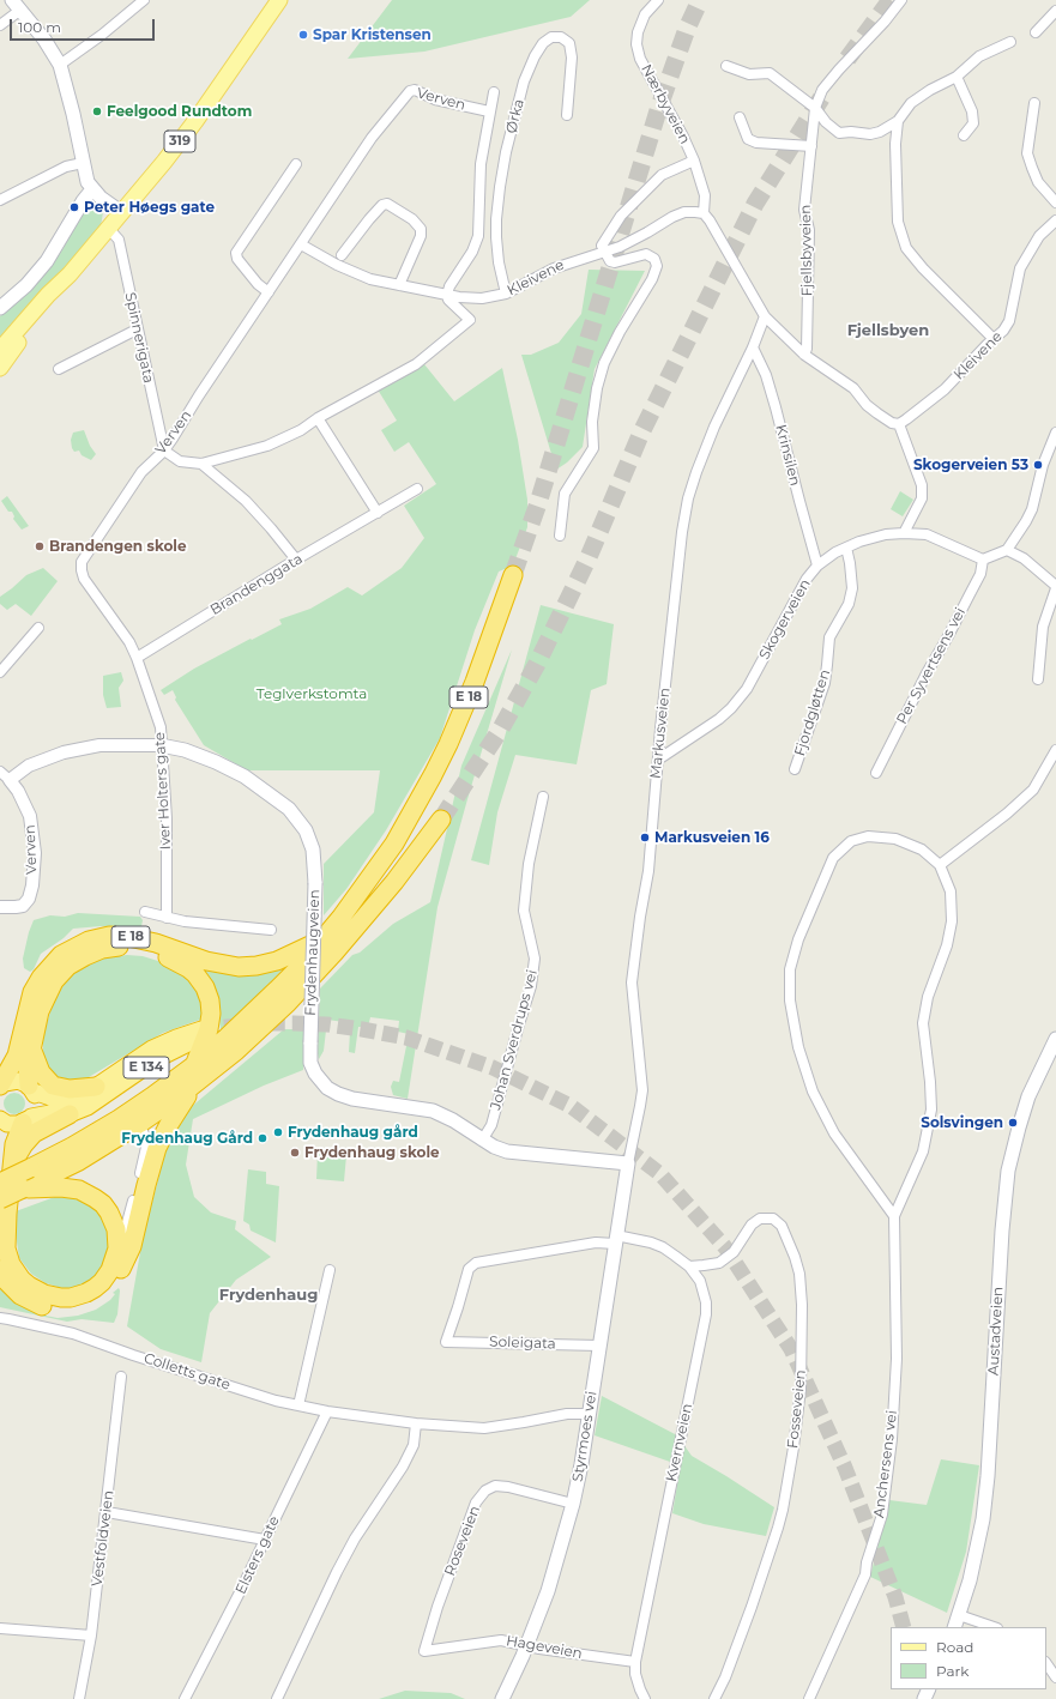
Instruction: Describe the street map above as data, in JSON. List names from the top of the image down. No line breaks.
{"streets":{"highway":["E 18","E 134"],"main road":["319","Frydenhaugveien","Austadveien","Styrmoes vei"],"street":["Verven","Nærbyveien","Ørka","Fjellsbyveien","Kleivene","Spinnerigata","Krinsilen","Brandenggata","Skogerveien","Per Syvertsens vei","Fjordgløtten","Markusveien","Iver Holters gate","Johan Sverdrups vei","Soleigata","Colletts gate","Fosseveien","Kvernveien","Anchersens vei","Vestfoldveien","Roseveien","Elsters gate","Hageveien"]},"crossings":[["Verven","Kleivene"],["Verven","Spinnerigata"],["Verven","Iver Holters gate"],["Verven","Frydenhaugveien"],["Nærbyveien","Kleivene"],["Ørka","Kleivene"],["319","Spinnerigata"],["Krinsilen","Skogerveien"],["Krinsilen","Markusveien"],["Brandenggata","Iver Holters gate"],["Skogerveien","Per Syvertsens vei"],["Skogerveien","Fjordgløtten"],["Skogerveien","Markusveien"],["E 18","E 134"],["Markusveien","Frydenhaugveien"],["Markusveien","Styrmoes vei"],["Iver Holters gate","Frydenhaugveien"],["Frydenhaugveien","Johan Sverdrups vei"],["Frydenhaugveien","Styrmoes vei"],["Soleigata","Styrmoes vei"],["Soleigata","Kvernveien"],["Colletts gate","Styrmoes vei"],["Colletts gate","Elsters gate"],["Fosseveien","Kvernveien"],["Styrmoes vei","Kvernveien"],["Styrmoes vei","Roseveien"],["Styrmoes vei","Hageveien"],["Kvernveien","Hageveien"],["Roseveien","Hageveien"]],"districts":["Fjellsbyen","Frydenhaug"],"parks":["Teglverkstomta"],"places":["Spar Kristensen","Feelgood Rundtom","Peter Høegs gate","Skogerveien 53","Brandengen skole","Markusveien 16","Solsvingen","Frydenhaug gård","Frydenhaug Gård","Frydenhaug skole"],"legend":["Road","Park"],"scale_bar":"100 m"}
